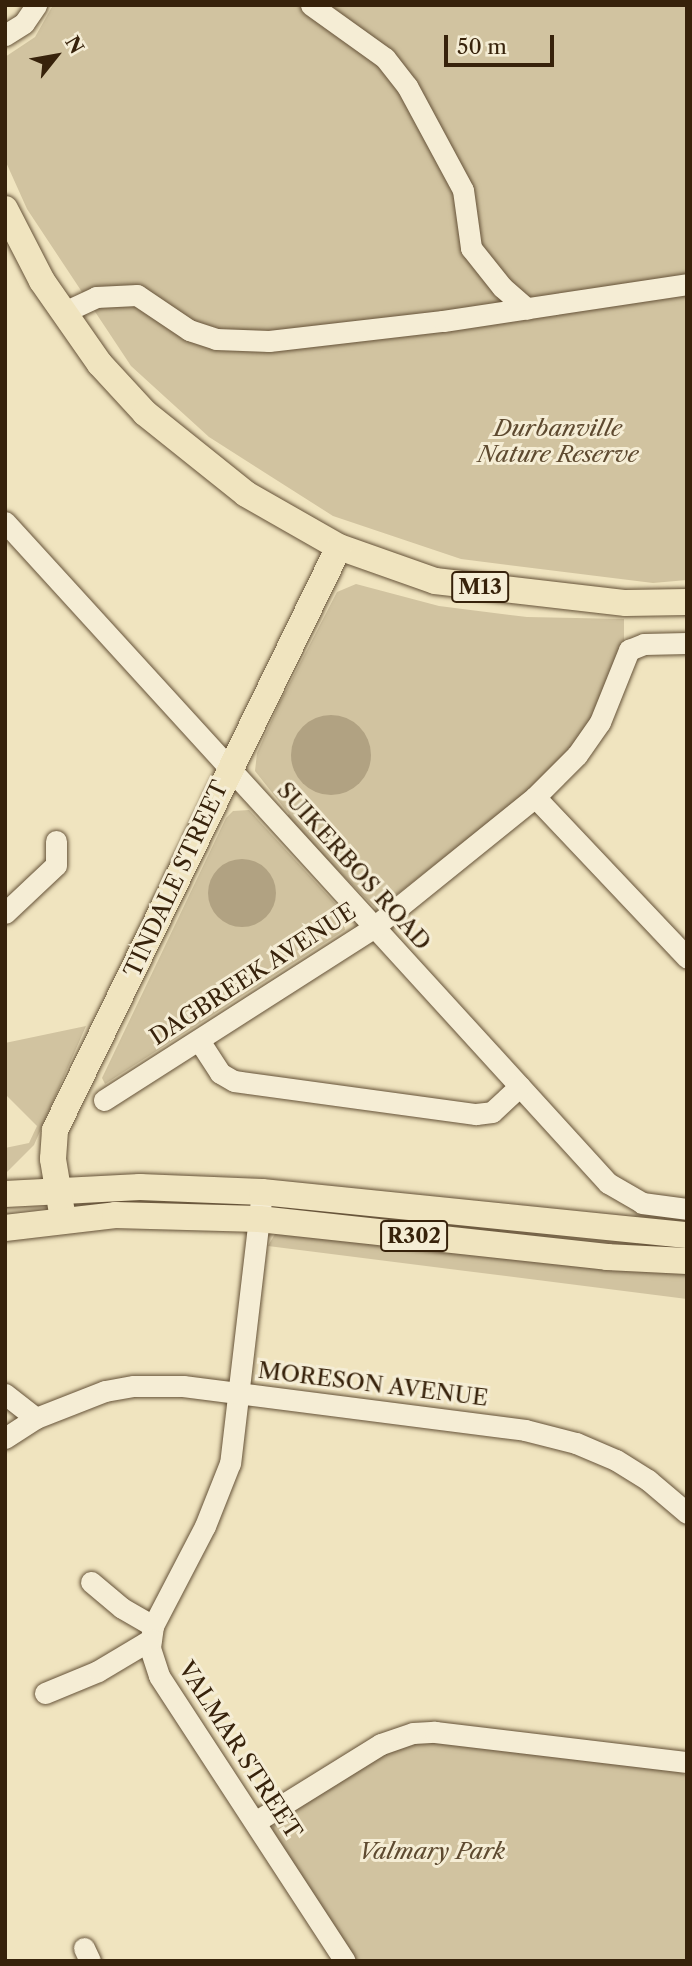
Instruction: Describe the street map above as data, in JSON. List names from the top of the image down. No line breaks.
{"streets":{"main road":["M13","TINDALE STREET","R302"],"street":["SUIKERBOS ROAD","DAGBREEK AVENUE","MORESON AVENUE","VALMAR STREET"]},"crossings":[["M13","TINDALE STREET"],["SUIKERBOS ROAD","TINDALE STREET"],["SUIKERBOS ROAD","DAGBREEK AVENUE"],["TINDALE STREET","R302"]],"parks":["Durbanville Nature Reserve","Valmary Park"],"scale_bar":"50 m","north":"top right"}
